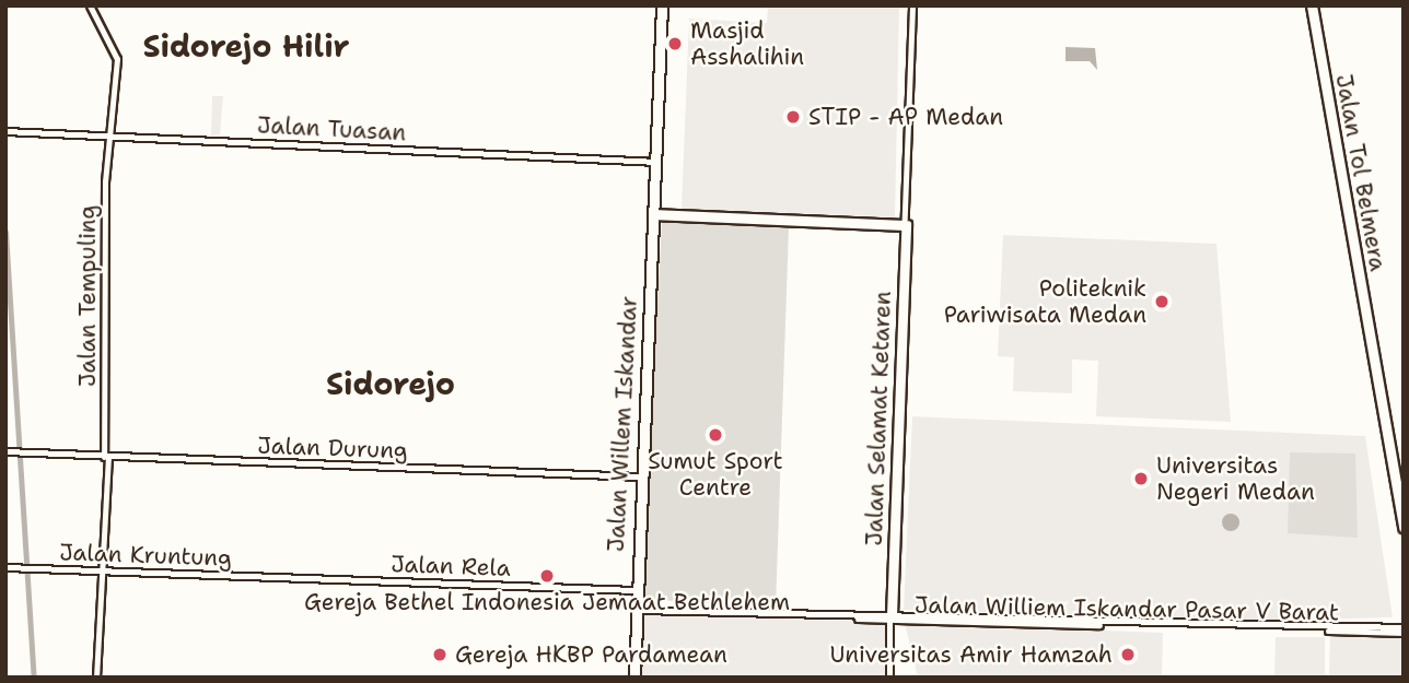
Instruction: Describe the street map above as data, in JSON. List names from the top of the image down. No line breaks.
{"streets":{"highway":["Jalan Tol Belmera","Jalan Willem Iskandar"],"street":["Jalan Tuasan","Jalan Tempuling","Jalan Selamat Ketaren","Jalan Durung","Jalan Kruntung","Jalan Rela","Jalan Williem Iskandar Pasar V Barat"]},"crossings":[["Jalan Tuasan","Jalan Tempuling"],["Jalan Tuasan","Jalan Willem Iskandar"],["Jalan Tempuling","Jalan Durung"],["Jalan Tempuling","Jalan Kruntung"],["Jalan Selamat Ketaren","Jalan Williem Iskandar Pasar V Barat"],["Jalan Willem Iskandar","Jalan Durung"],["Jalan Willem Iskandar","Jalan Rela"],["Jalan Willem Iskandar","Jalan Williem Iskandar Pasar V Barat"],["Jalan Kruntung","Jalan Rela"]],"districts":["Sidorejo Hilir","Sidorejo"],"places":["Masjid Asshalihin","STIP - AP Medan","Politeknik Pariwisata Medan","Sumut Sport Centre","Universitas Negeri Medan","Gereja Bethel Indonesia Jemaat Bethlehem","Gereja HKBP Pardamean","Universitas Amir Hamzah"]}
